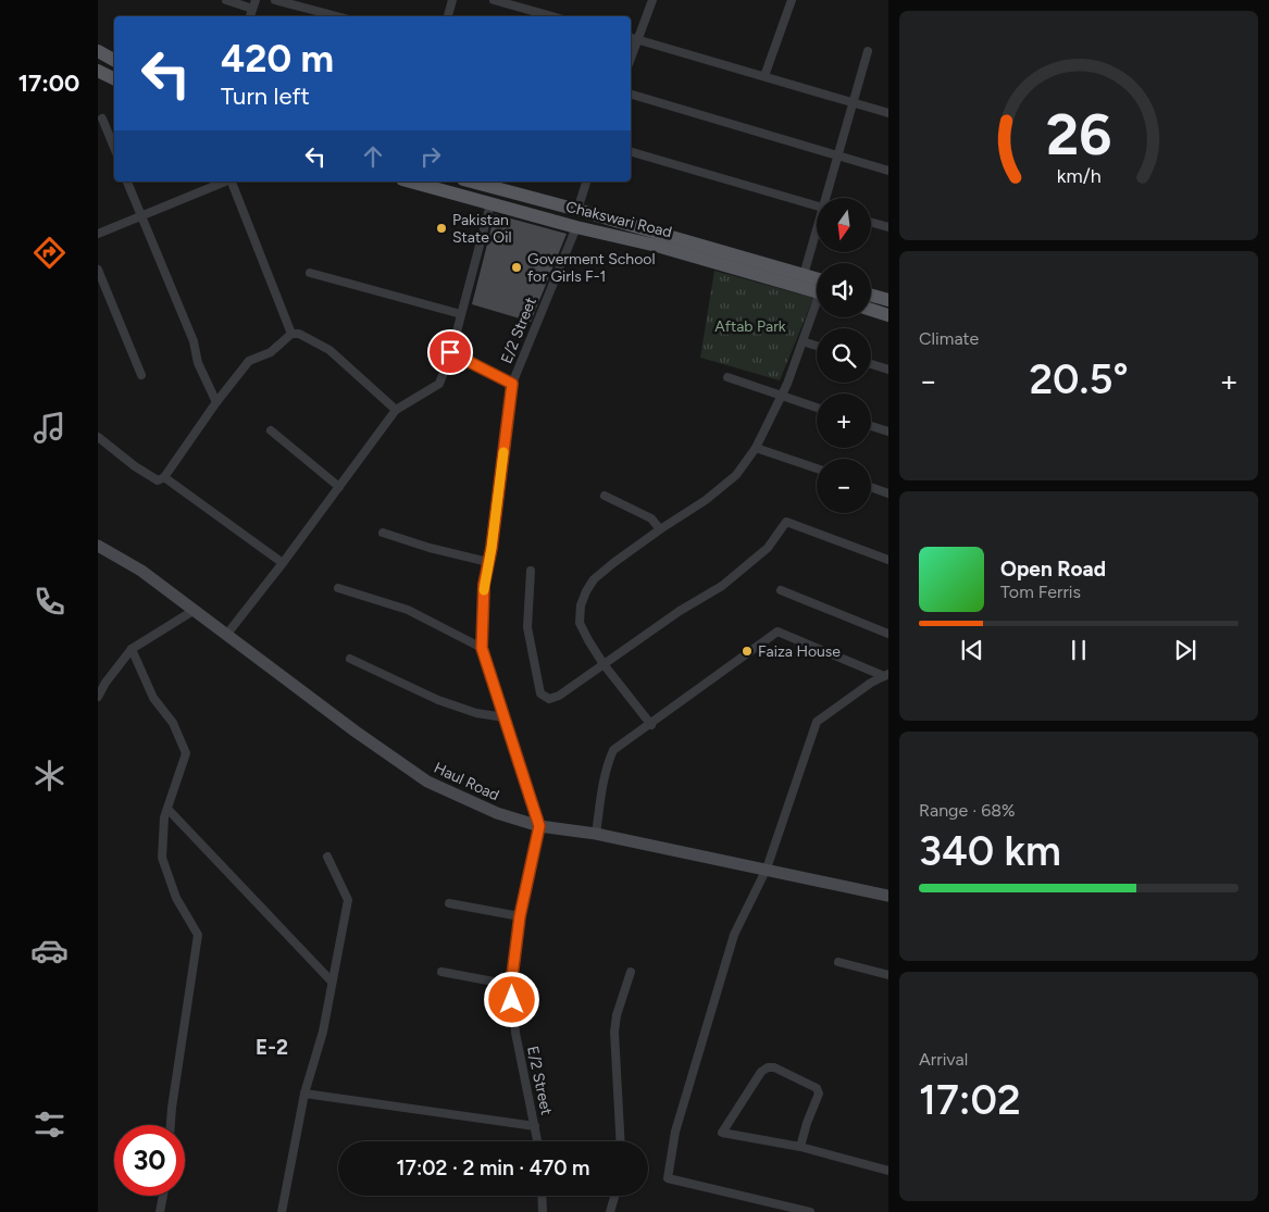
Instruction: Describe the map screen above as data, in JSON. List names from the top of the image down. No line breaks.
{"streets":{"main road":["Chakswari Road","Haul Road"],"street":["E/2 Street"]},"crossings":[["Chakswari Road","E/2 Street"],["E/2 Street","Haul Road"]],"districts":["E-2"],"parks":["Aftab Park"],"places":["Pakistan State Oil","Goverment School for Girls F-1","Faiza House"],"north":"bottom","page":{"tabs":"17:00","turn":["420 m","Turn left"],"map_buttons":["+","−"],"tile":["Climate",["Range · 68%","340 km"],["Arrival","17:02"]],"heat":["−","20.5°","+"],"song":["Open Road","Tom Ferris"],"limit":"30","trip":"17:02 · 2 min · 470 m","gauge":["26","km/h"]}}
